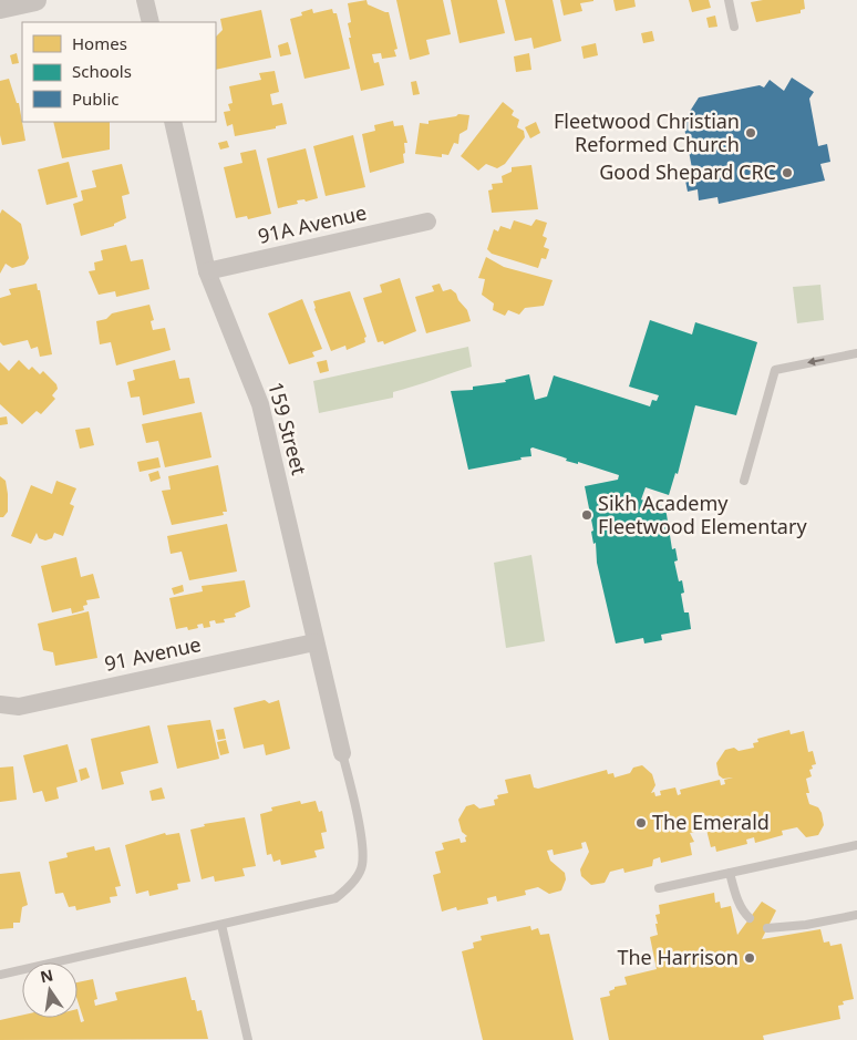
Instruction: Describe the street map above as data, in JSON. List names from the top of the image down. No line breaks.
{"streets":{"street":["91A Avenue","159 Street","91 Avenue"]},"crossings":[["91A Avenue","159 Street"],["159 Street","91 Avenue"]],"places":["Fleetwood Christian Reformed Church","Good Shepard CRC","Sikh Academy Fleetwood Elementary","The Emerald","The Harrison"],"legend":["Homes","Schools","Public"],"north":"top"}
